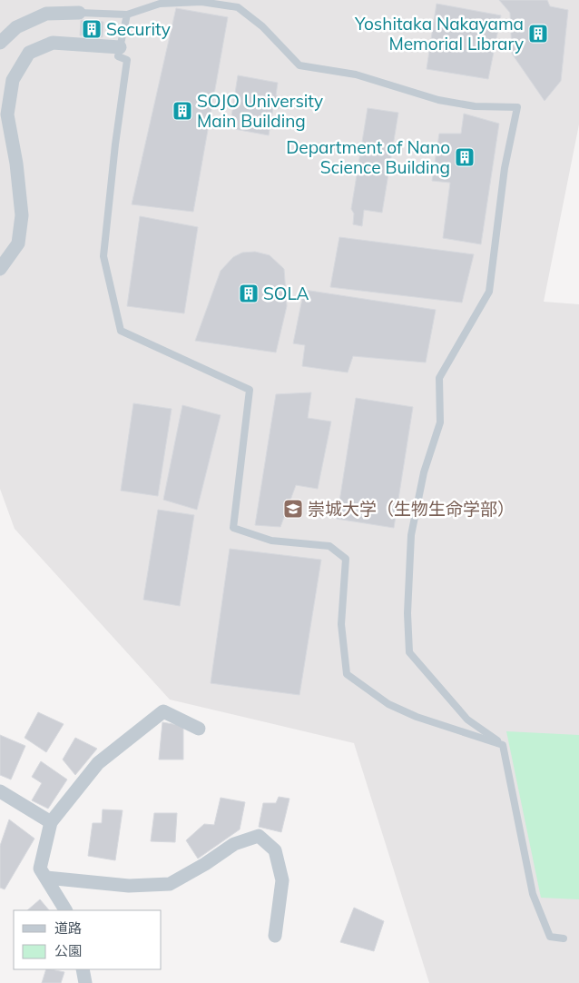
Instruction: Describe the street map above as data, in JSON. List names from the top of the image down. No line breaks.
{"places":{"building":["Security","Yoshitaka Nakayama Memorial Library","SOJO University Main Building","Department of Nano Science Building","SOLA"],"school or university":["崇城大学（生物生命学部）"]},"legend":["道路","公園"]}
